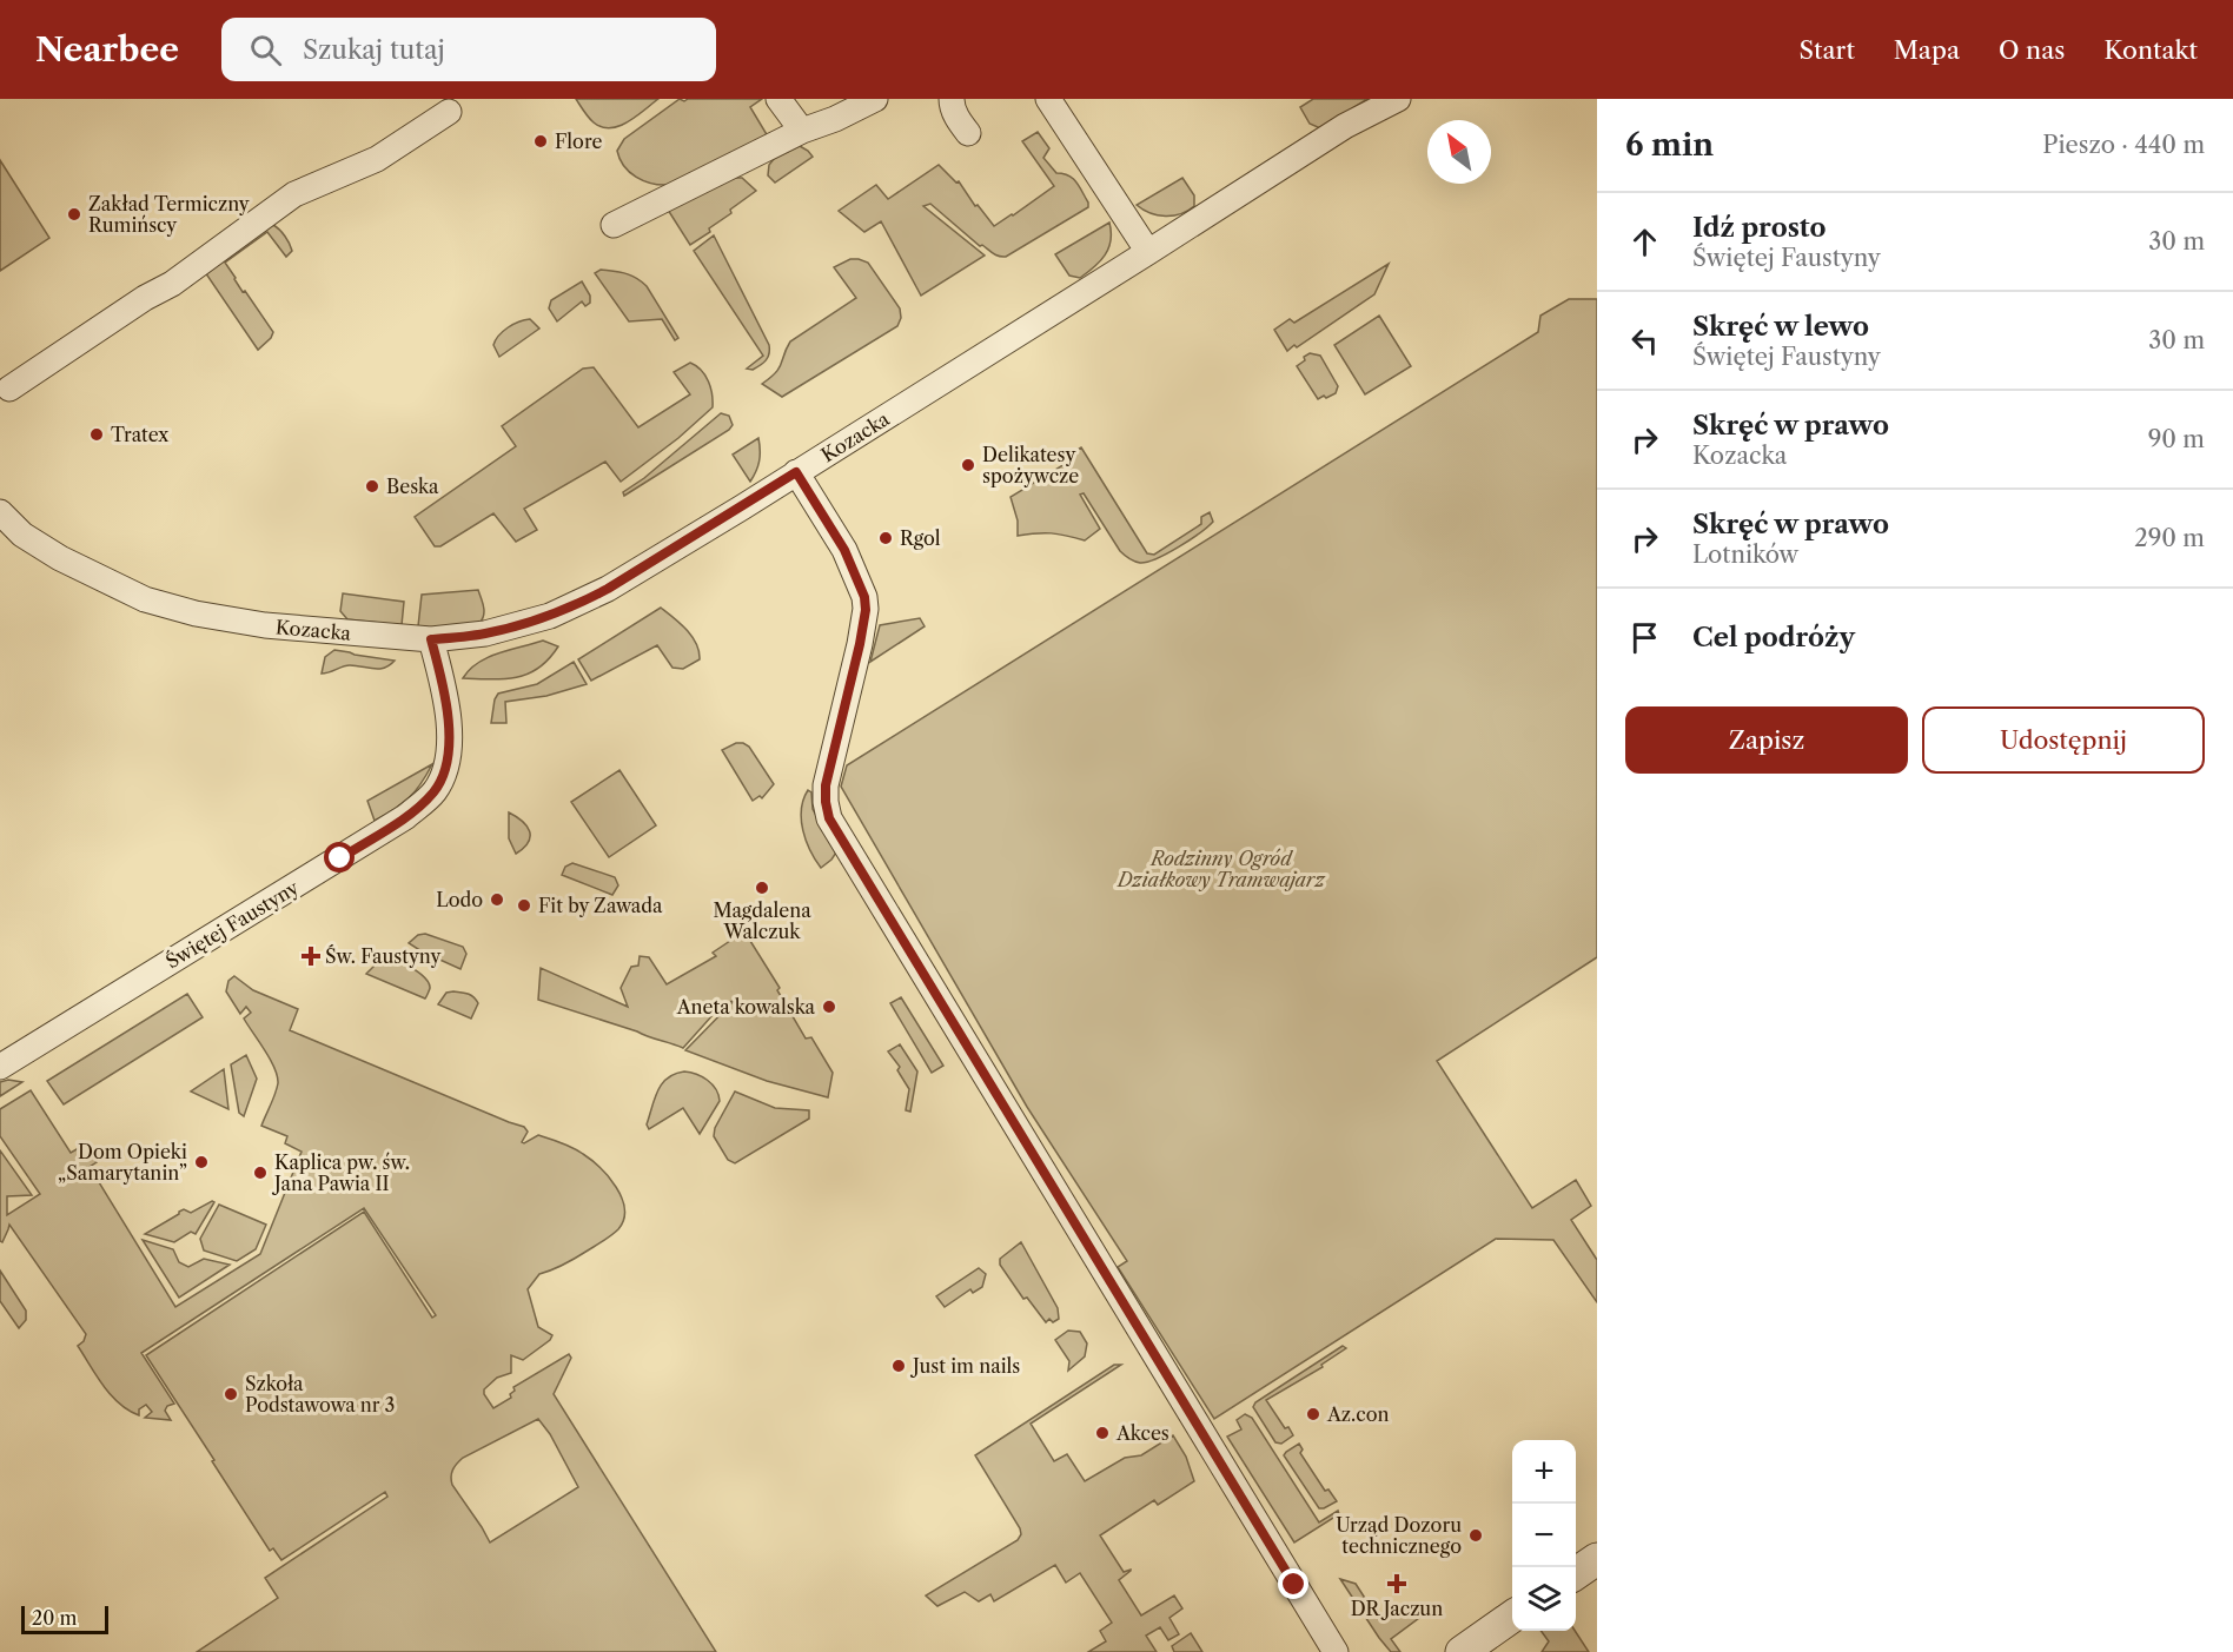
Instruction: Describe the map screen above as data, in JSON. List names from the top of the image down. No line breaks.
{"streets":{"street":["Kozacka","Świętej Faustyny"]},"crossings":[["Kozacka","Świętej Faustyny"]],"parks":["Rodzinny Ogród Działkowy Tramwajarz"],"places":{"other":["Flore","Zakład Termiczny Rumińscy","Tratex","Delikatesy spożywcze","Beska","Rgol","Magdalena Walczuk","Lodo","Fit by Zawada","Aneta kowalska","Dom Opieki „Samarytanin”","Kaplica pw. św. Jana Pawia II","Just im nails","Szkoła Podstawowa nr 3","Az.con","Akces","Urząd Dozoru technicznego"],"health":["Św. Faustyny","DR Jaczun"]},"scale_bar":"20 m","north":"top left","page":{"header":"Nearbee","search":"Szukaj tutaj","nav":["Start","Mapa","O nas","Kontakt"],"heading":["6 min","Pieszo · 440 m"],"list":[["Idź prosto","Świętej Faustyny","30 m"],["Skręć w lewo","Świętej Faustyny","30 m"],["Skręć w prawo","Kozacka","90 m"],["Skręć w prawo","Lotników","290 m"],"Cel podróży"],"buttons":["Zapisz","Udostępnij"],"map_buttons":["+","−"],"scale":"20 m"}}
